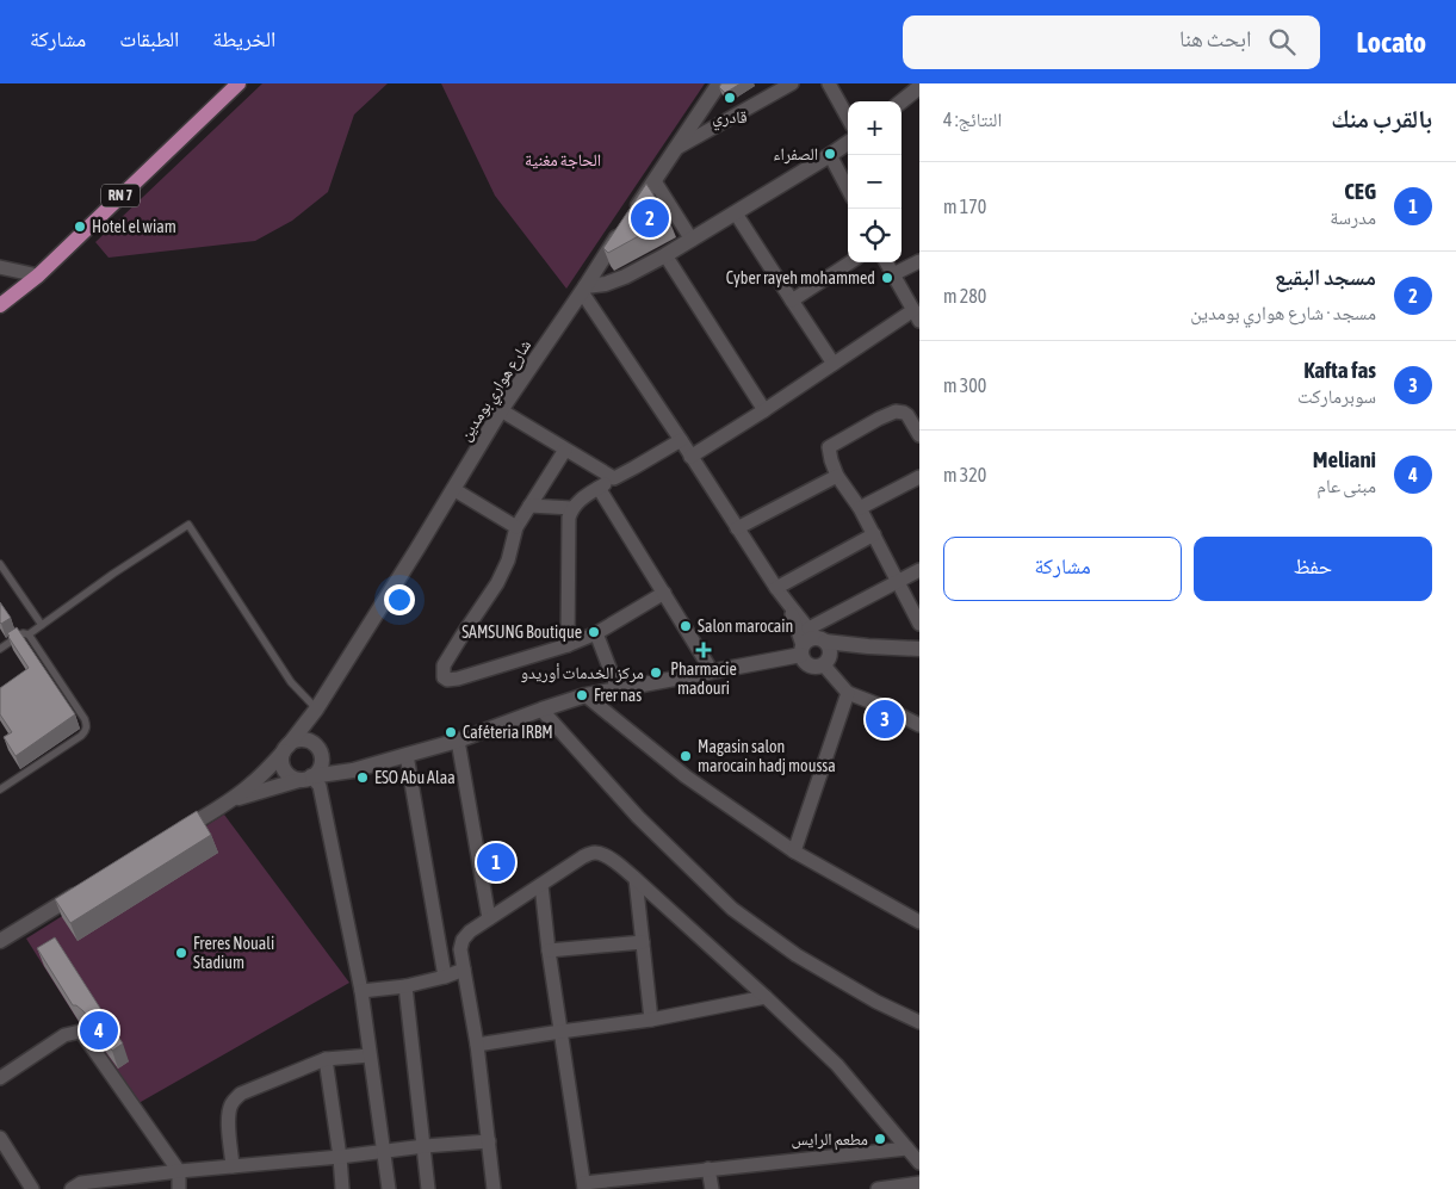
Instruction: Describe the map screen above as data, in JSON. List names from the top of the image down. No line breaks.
{"streets":{"main road":["RN 7"],"street":["شارع هواري بومدين"]},"parks":["الحاجة مغنية"],"places":{"other":["قادري","الصفراء","Hotel el wiam","Cyber rayeh mohammed","Salon marocain","SAMSUNG Boutique","مركز الخدمات أوريدو","Frer nas","Caféteria IRBM","Magasin salon marocain hadj moussa","ESO Abu Alaa","Freres Nouali Stadium","مطعم الرايس"],"health":["Pharmacie madouri"]},"page":{"header":"Locato","search":"ابحث هنا","nav":["الخريطة","الطبقات","مشاركة"],"heading":["بالقرب منك","النتائج: 4"],"map_buttons":["+","−"],"list":[{"mark":"1","name":"CEG","note":"مدرسة","value":"170 m"},{"mark":"2","name":"مسجد البقيع","note":"مسجد · شارع هواري بومدين","value":"280 m"},{"mark":"3","name":"Kafta fas","note":"سوبرماركت","value":"300 m"},{"mark":"4","name":"Meliani","note":"مبنى عام","value":"320 m"}],"pins":["2","3","1","4"],"buttons":["حفظ","مشاركة"]}}
